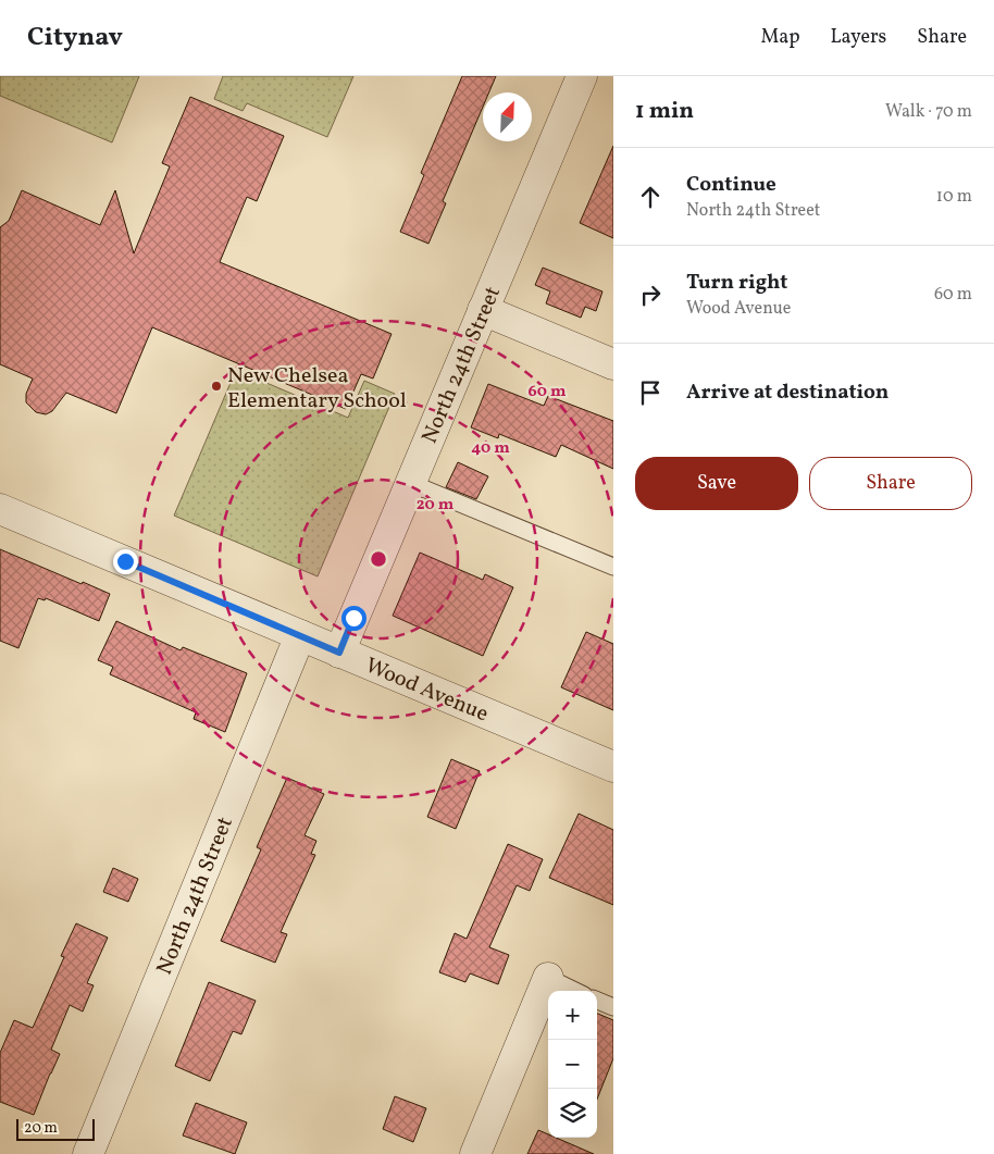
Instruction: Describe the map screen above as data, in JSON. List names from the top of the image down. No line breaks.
{"streets":{"street":["North 24th Street","Wood Avenue"]},"crossings":[["North 24th Street","Wood Avenue"]],"places":["New Chelsea Elementary School"],"scale_bar":"20 m","north":"top right","page":{"header":"Citynav","nav":["Map","Layers","Share"],"heading":["1 min","Walk · 70 m"],"list":[["Continue","North 24th Street","10 m"],["Turn right","Wood Avenue","60 m"],"Arrive at destination"],"buttons":["Save","Share"],"map_buttons":["+","−"],"scale":"20 m"},"rings":["60 m","40 m","20 m"]}
